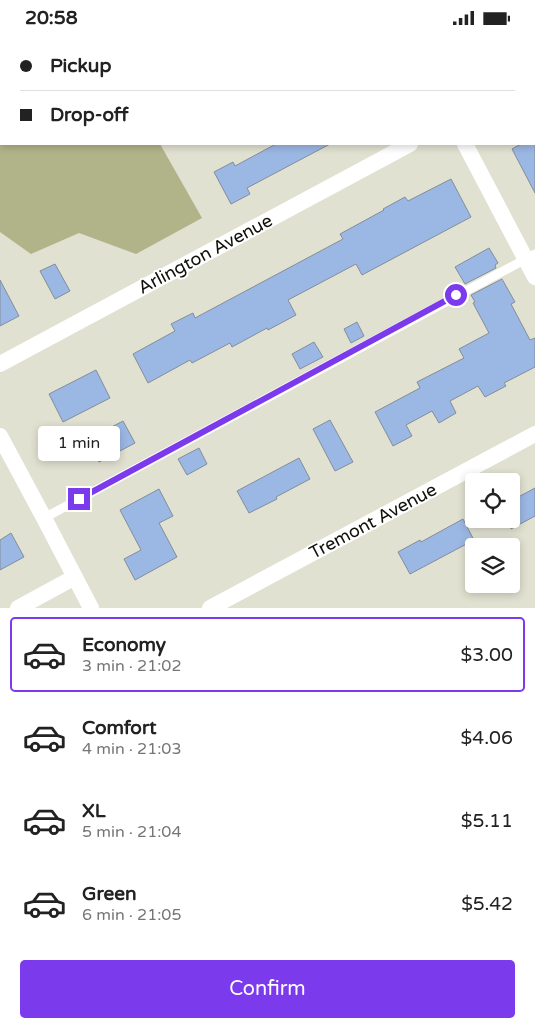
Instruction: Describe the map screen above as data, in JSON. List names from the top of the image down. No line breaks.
{"streets":{"street":["Arlington Avenue","Tremont Avenue"]},"page":{"status":"20:58","banner":["Pickup","Drop-off"],"bubble":"1 min","list":[{"name":"Economy","note":"3 min · 21:02","value":"$3.00"},{"name":"Comfort","note":"4 min · 21:03","value":"$4.06"},{"name":"XL","note":"5 min · 21:04","value":"$5.11"},{"name":"Green","note":"6 min · 21:05","value":"$5.42"}],"buttons":"Confirm"}}
